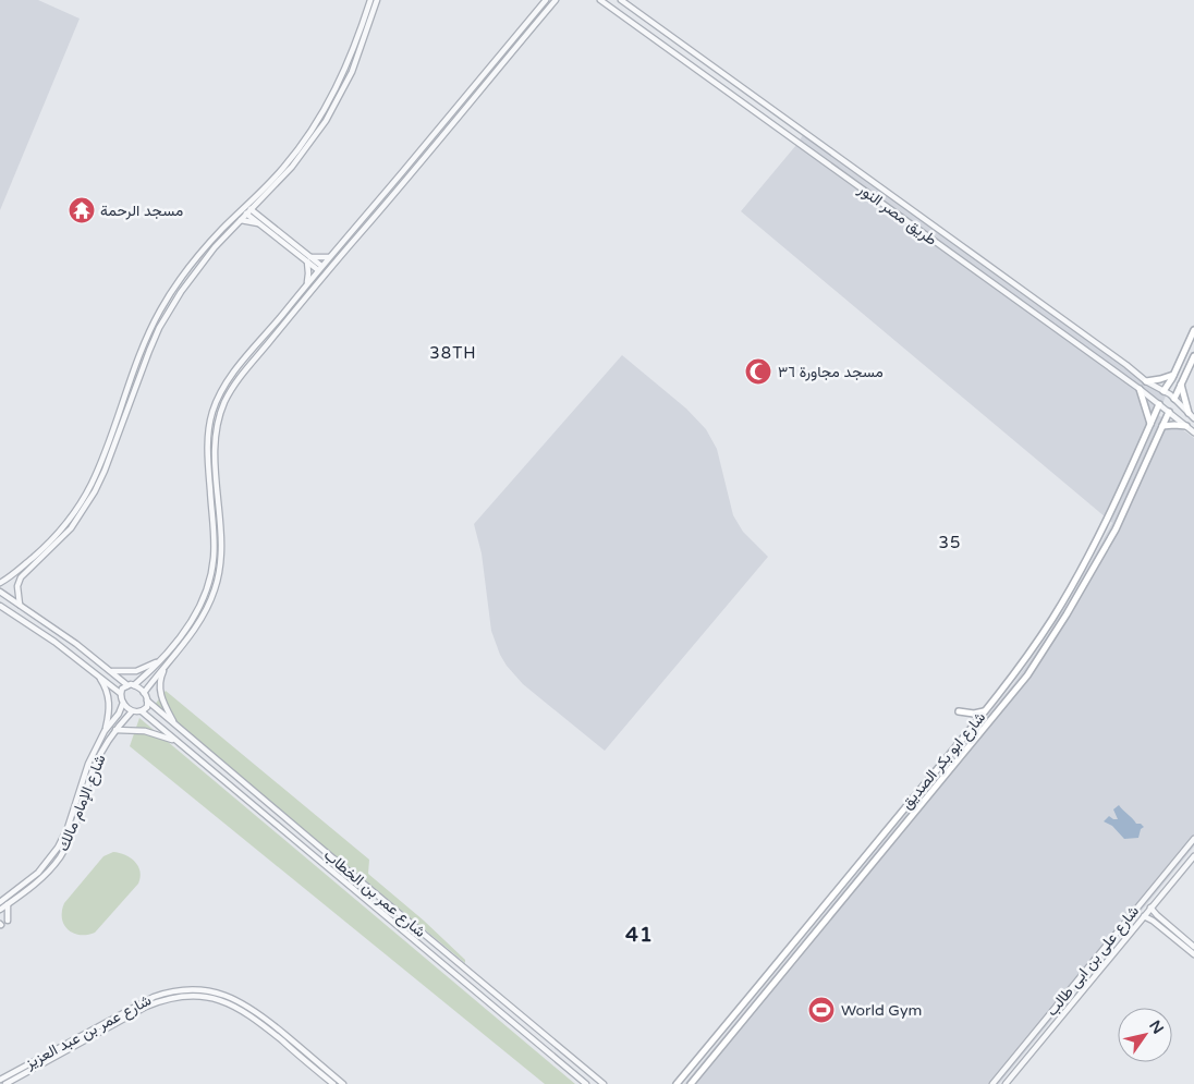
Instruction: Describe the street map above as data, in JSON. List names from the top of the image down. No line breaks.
{"streets":{"main road":["شارع ابو بكر الصديق"],"street":["طريق مصر النور","شارع الإمام مالك","شارع عمر بن الخطاب","شارع على بن ابى طالب","شارع عمر بن عبد العزيز"]},"crossings":[["طريق مصر النور","شارع ابو بكر الصديق"],["شارع الإمام مالك","شارع عمر بن الخطاب"]],"districts":["38TH","35","41"],"places":{"temple":["مسجد الرحمة"],"mosque":["مسجد مجاورة ٣٦"],"sports":["World Gym"]},"north":"top right"}
